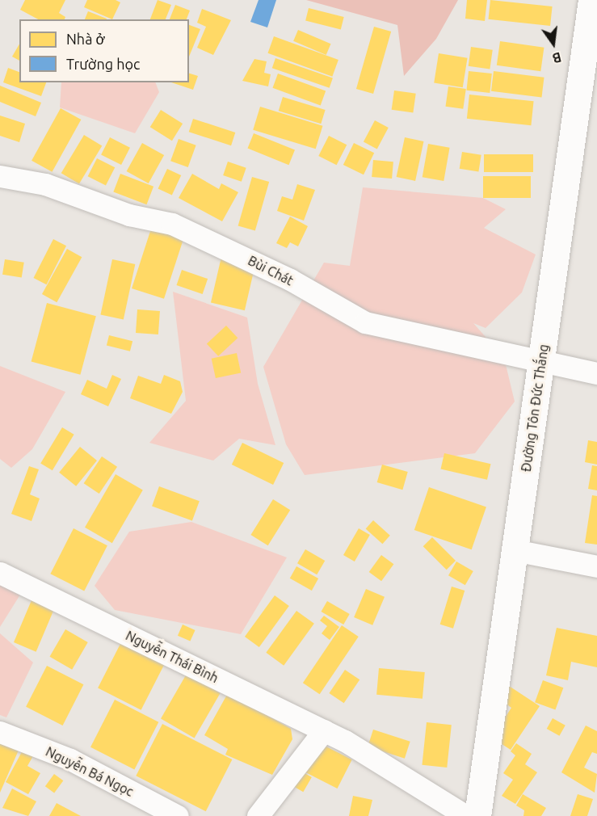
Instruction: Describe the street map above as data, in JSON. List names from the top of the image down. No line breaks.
{"streets":{"street":["Bùi Chát","Đường Tôn Đức Thắng","Nguyễn Thái Bình","Nguyễn Bá Ngọc"]},"crossings":[["Bùi Chát","Đường Tôn Đức Thắng"]],"legend":["Nhà ở","Trường học"],"north":"bottom"}
